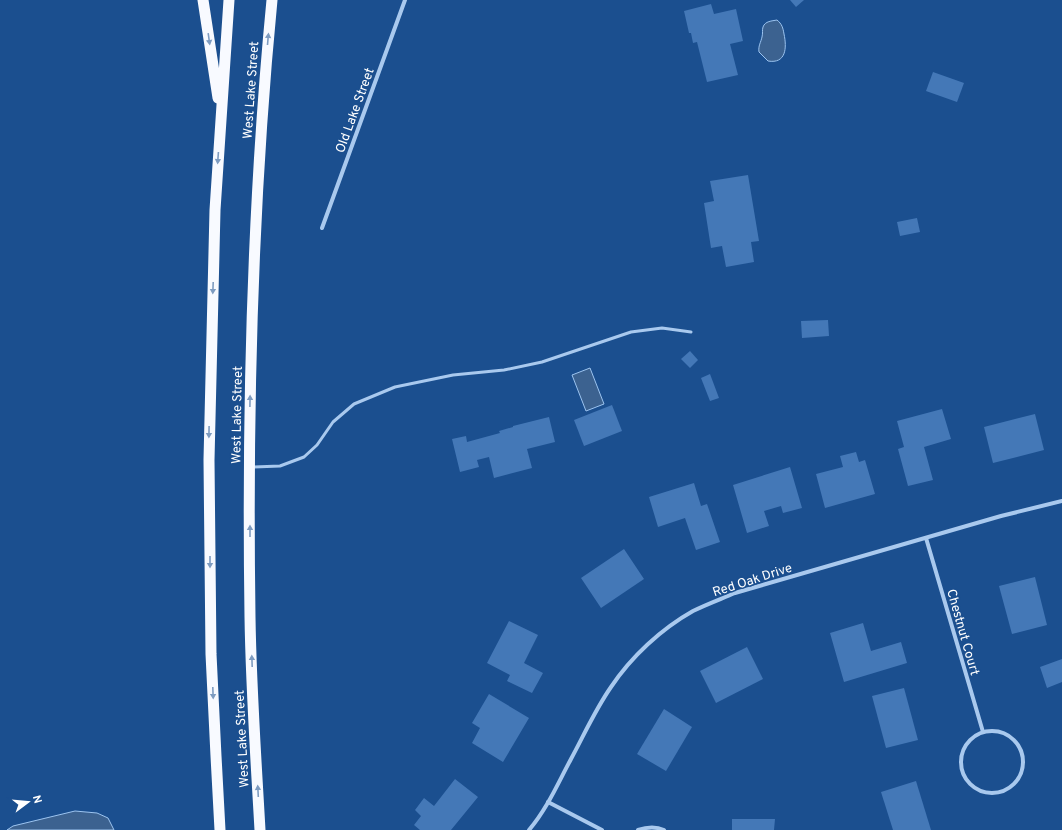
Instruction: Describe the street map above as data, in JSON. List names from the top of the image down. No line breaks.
{"streets":{"highway":["West Lake Street"],"street":["Old Lake Street","Red Oak Drive","Chestnut Court"]},"crossings":[["Red Oak Drive","Chestnut Court"]],"north":"right"}
